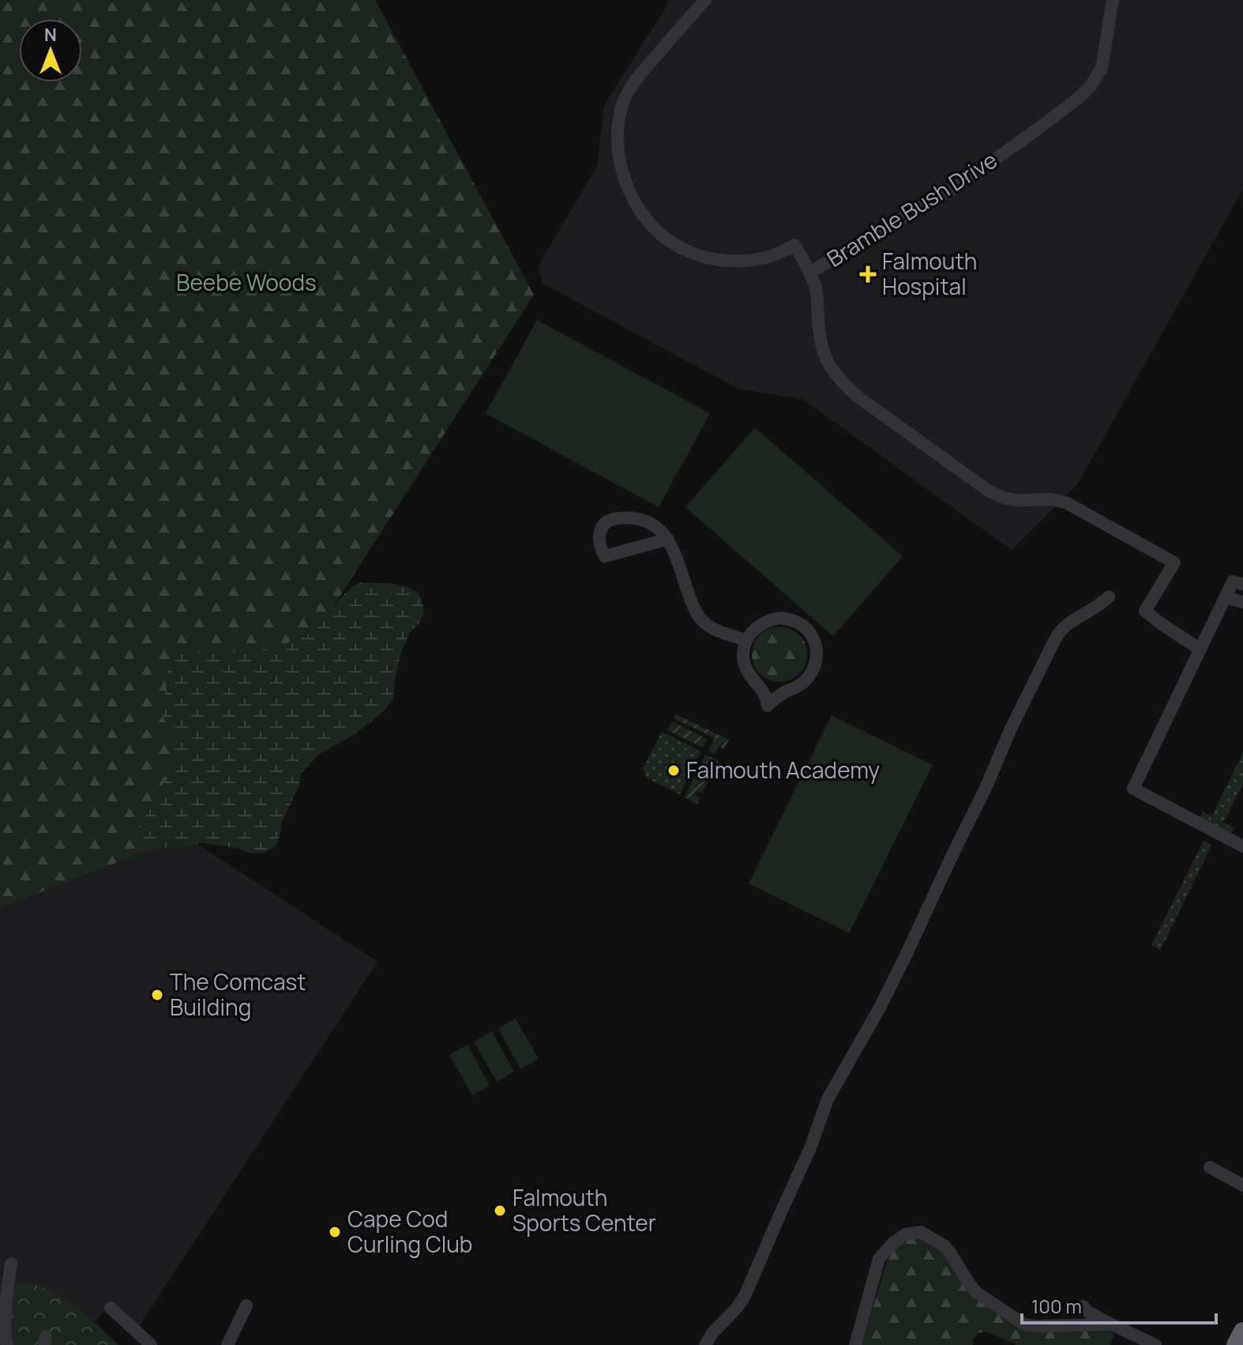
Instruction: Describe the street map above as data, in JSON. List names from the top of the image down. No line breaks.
{"streets":{"street":["Bramble Bush Drive"]},"parks":["Beebe Woods"],"places":{"health":["Falmouth Hospital"],"other":["Falmouth Academy","The Comcast Building","Falmouth Sports Center","Cape Cod Curling Club"]},"scale_bar":"100 m","north":"top"}
